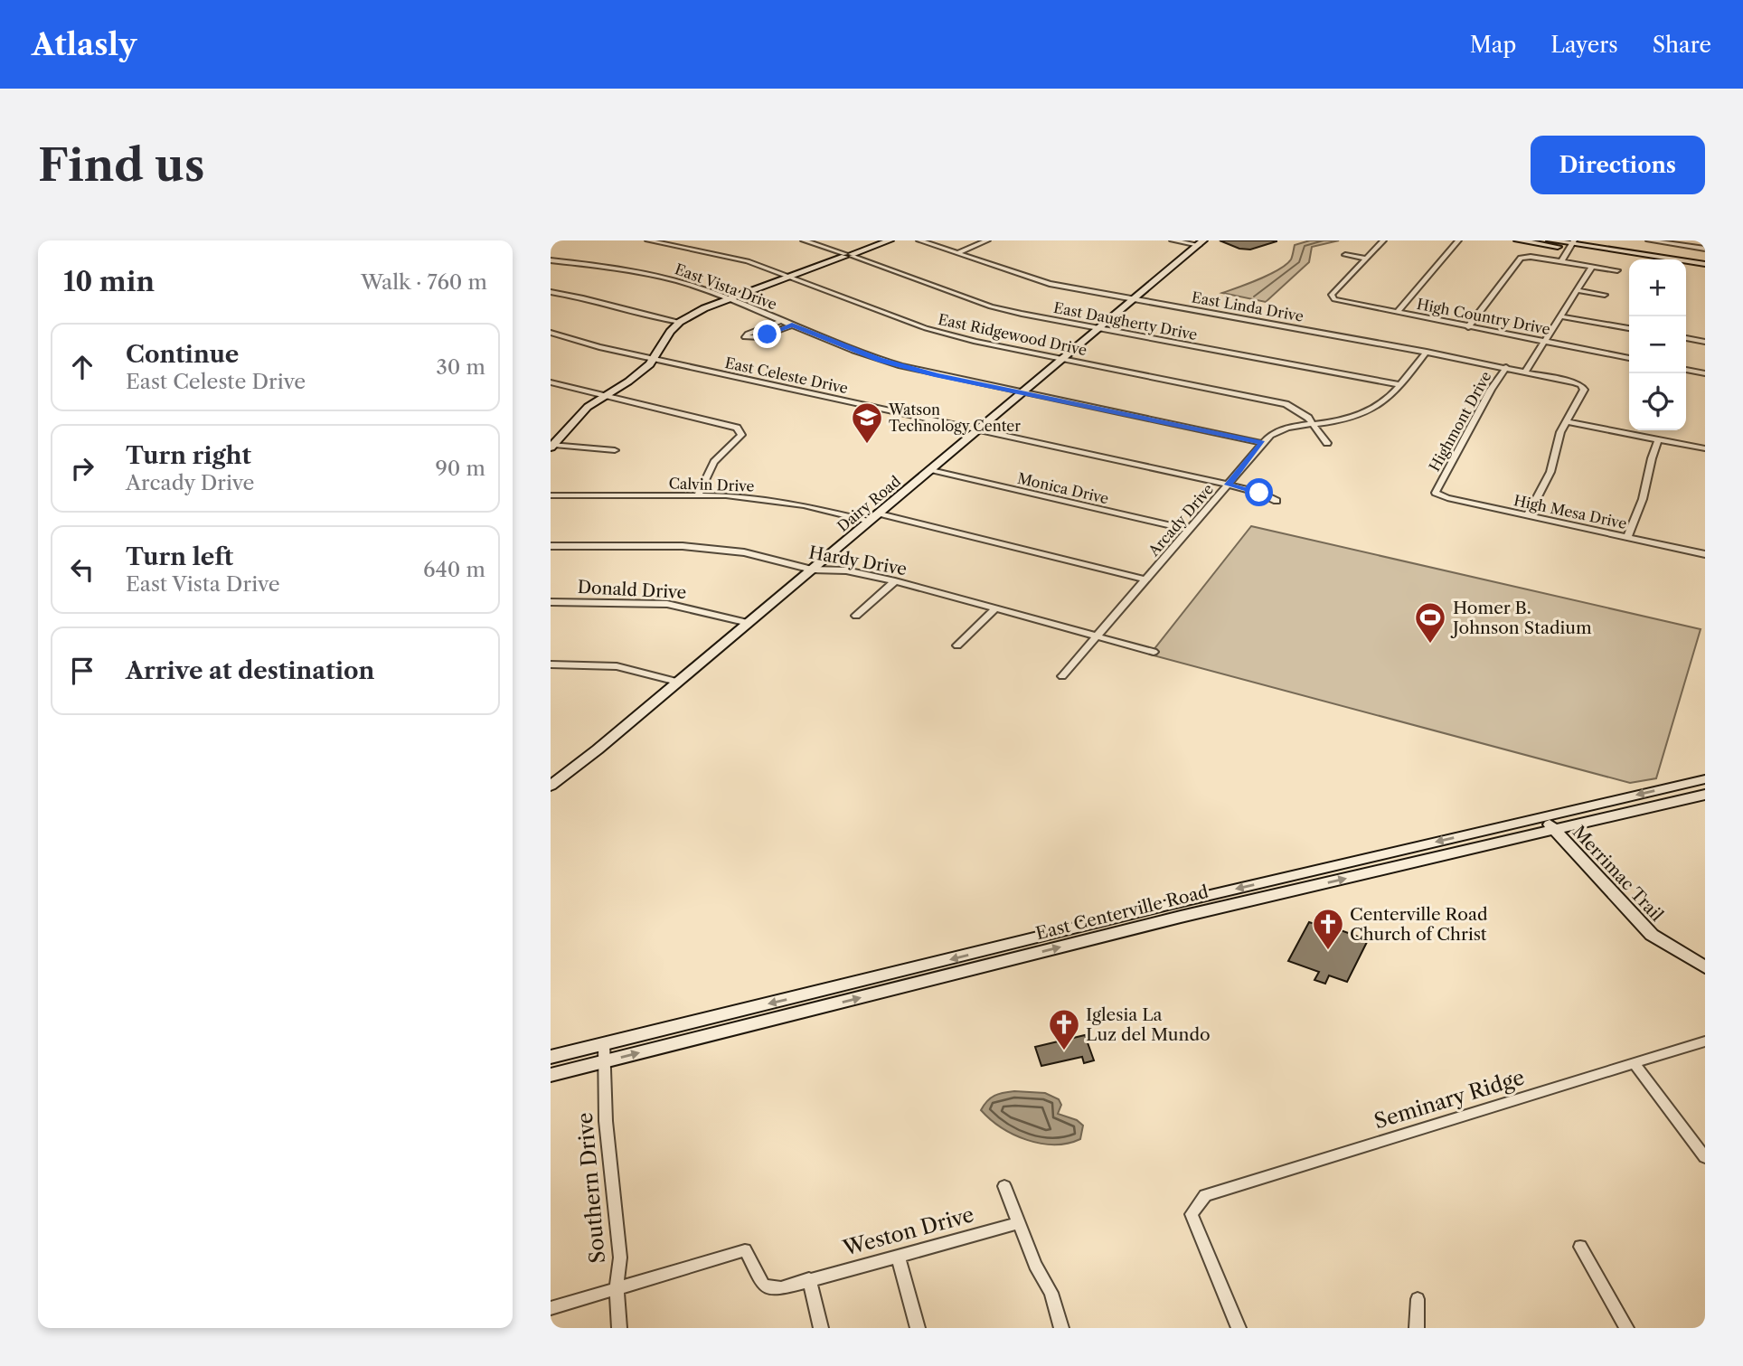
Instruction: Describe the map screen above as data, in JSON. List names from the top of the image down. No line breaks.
{"streets":{"street":["East Vista Drive","East Linda Drive","High Country Drive","East Daugherty Drive","East Ridgewood Drive","East Celeste Drive","Highmont Drive","Calvin Drive","Monica Drive","Dairy Road","High Mesa Drive","Arcady Drive","Hardy Drive","Donald Drive","Merrimac Trail","East Centerville Road","Seminary Ridge","Southern Drive","Weston Drive"]},"crossings":[["East Vista Drive","Dairy Road"],["East Vista Drive","Arcady Drive"],["East Linda Drive","Highmont Drive"],["East Linda Drive","Dairy Road"],["East Linda Drive","Arcady Drive"],["East Daugherty Drive","Dairy Road"],["East Daugherty Drive","Arcady Drive"],["East Ridgewood Drive","Dairy Road"],["East Ridgewood Drive","Arcady Drive"],["East Celeste Drive","Dairy Road"],["East Celeste Drive","Arcady Drive"],["Highmont Drive","High Mesa Drive"],["Calvin Drive","Dairy Road"],["Monica Drive","Dairy Road"],["Monica Drive","Arcady Drive"],["Dairy Road","Hardy Drive"],["Dairy Road","Donald Drive"],["Arcady Drive","Hardy Drive"],["Merrimac Trail","East Centerville Road"],["East Centerville Road","Southern Drive"],["Southern Drive","Weston Drive"]],"places":{"school or university":["Watson Technology Center"],"sports":["Homer B. Johnson Stadium"],"church":["Centerville Road Church of Christ","Iglesia La Luz del Mundo"]},"page":{"header":"Atlasly","nav":["Map","Layers","Share"],"buttons":"Directions","title":"Find us","heading":["10 min","Walk · 760 m"],"map_buttons":["+","−"],"list":[["Continue","East Celeste Drive","30 m"],["Turn right","Arcady Drive","90 m"],["Turn left","East Vista Drive","640 m"],"Arrive at destination"]}}
